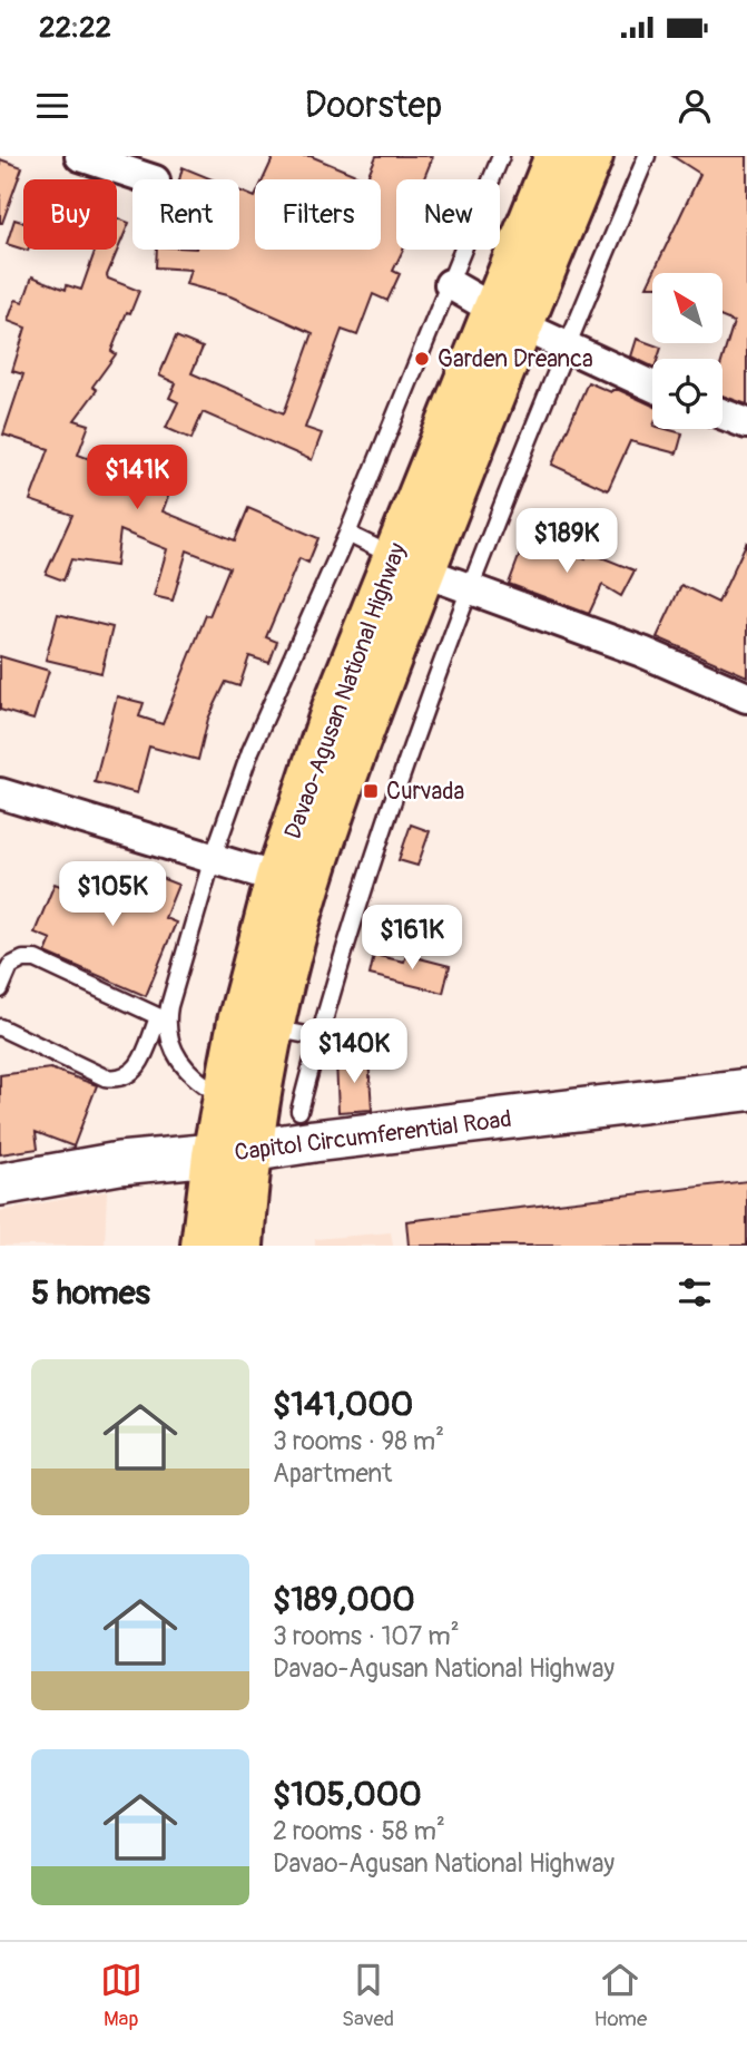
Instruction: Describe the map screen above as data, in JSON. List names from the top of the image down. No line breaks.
{"streets":{"highway":["Davao-Agusan National Highway"],"main road":["Capitol Circumferential Road"]},"crossings":[["Davao-Agusan National Highway","Capitol Circumferential Road"]],"places":{"other":["Garden Dreanca"],"transit":["Curvada"]},"north":"top left","page":{"status":"22:22","header":"Doorstep","chip":["Buy","Rent","Filters","New"],"price":["$141K","$189K","$105K","$161K","$140K"],"heading":"5 homes","list":[{"name":"$141,000","note":"3 rooms · 98 m² · Apartment"},{"name":"$189,000","note":"3 rooms · 107 m² · Davao-Agusan National Highway"},{"name":"$105,000","note":"2 rooms · 58 m² · Davao-Agusan National Highway"}],"tabs":["Map","Saved","Home"]}}
